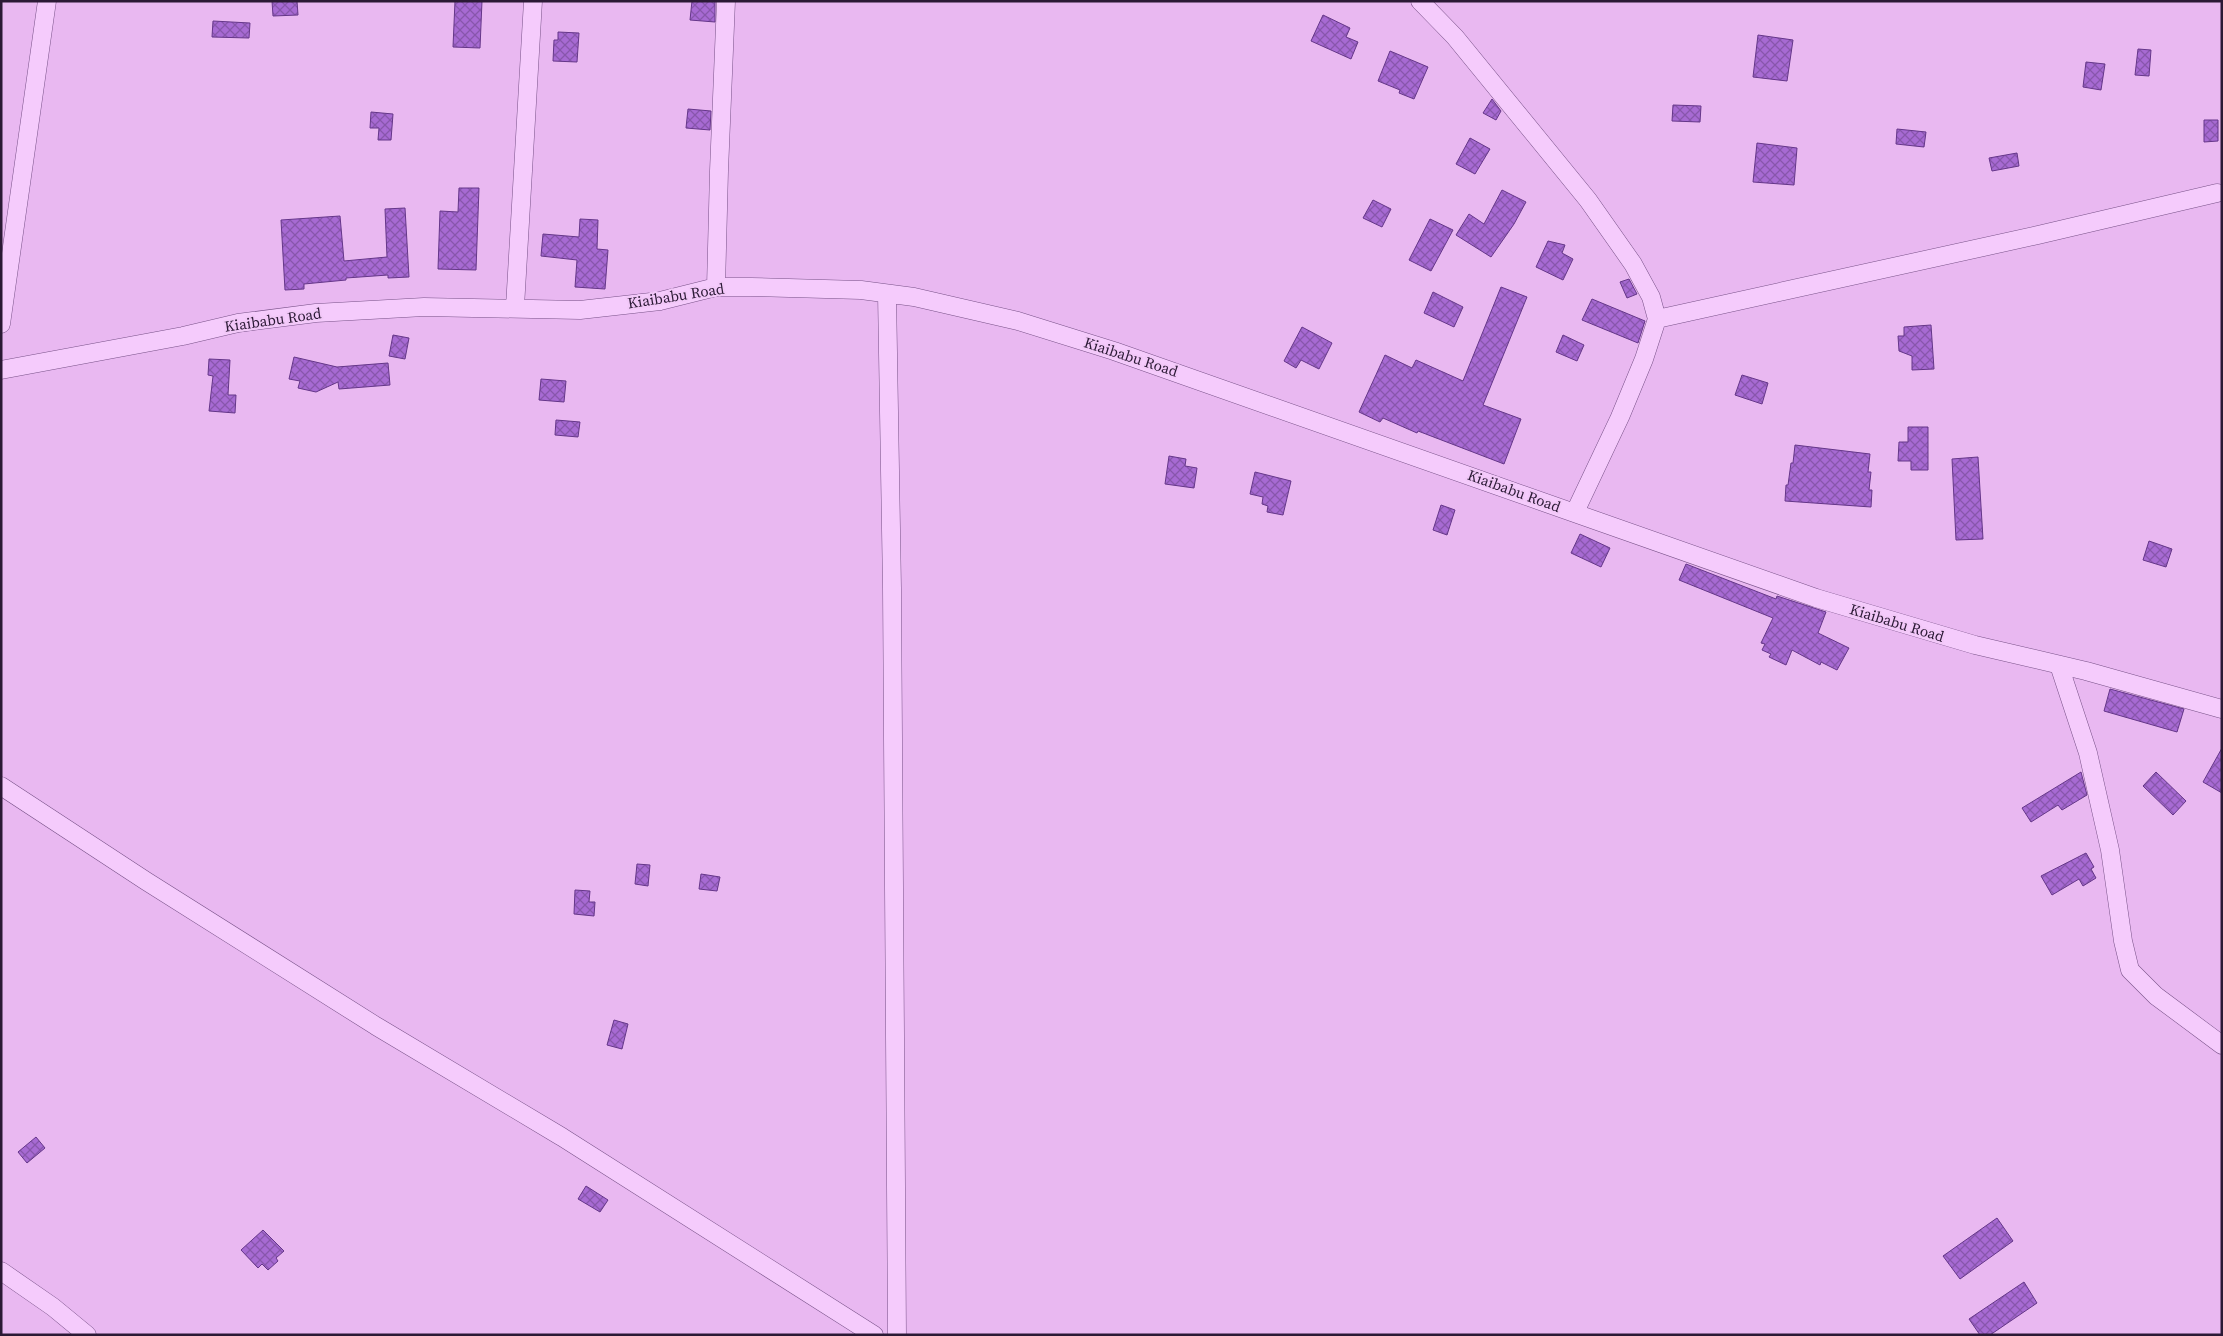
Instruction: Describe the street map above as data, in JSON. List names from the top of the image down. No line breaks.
{"streets":{"street":["Kiaibabu Road"]}}
